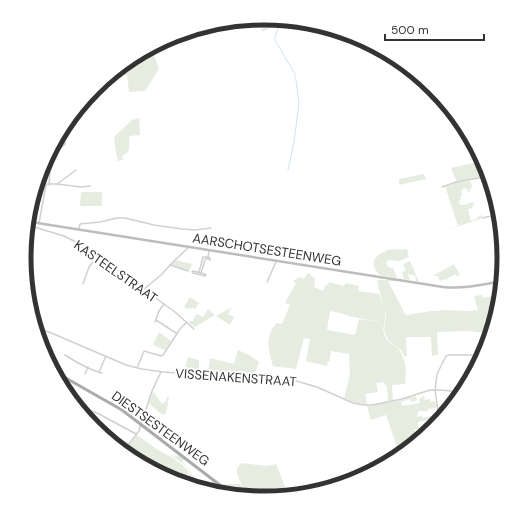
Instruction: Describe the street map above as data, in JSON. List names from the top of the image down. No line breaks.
{"streets":{"main road":["AARSCHOTSESTEENWEG","DIESTSESTEENWEG"],"street":["KASTEELSTRAAT","VISSENAKENSTRAAT"]},"scale_bar":"500 m"}
